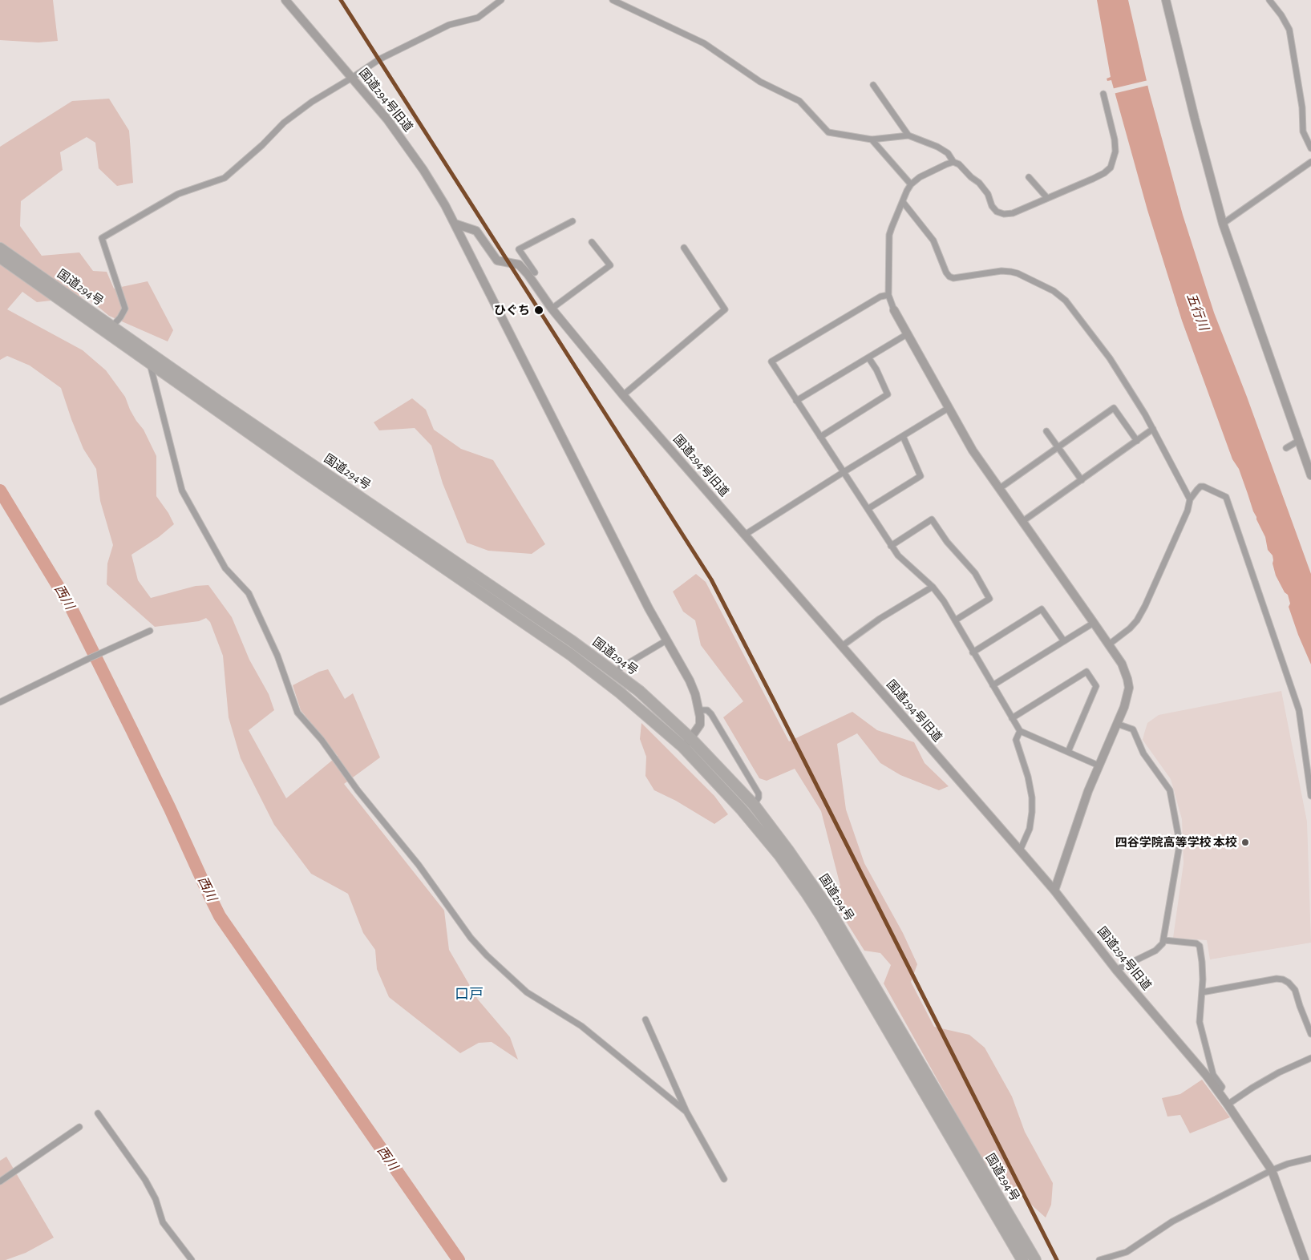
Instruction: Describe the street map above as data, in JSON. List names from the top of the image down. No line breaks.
{"streets":{"highway":["国道294号"],"street":["国道294号旧道"]},"crossings":[["国道294号旧道","国道294号"]],"districts":["口戸"],"water":["五行川","西川"],"places":["ひぐち","四谷学院高等学校 本校"]}
